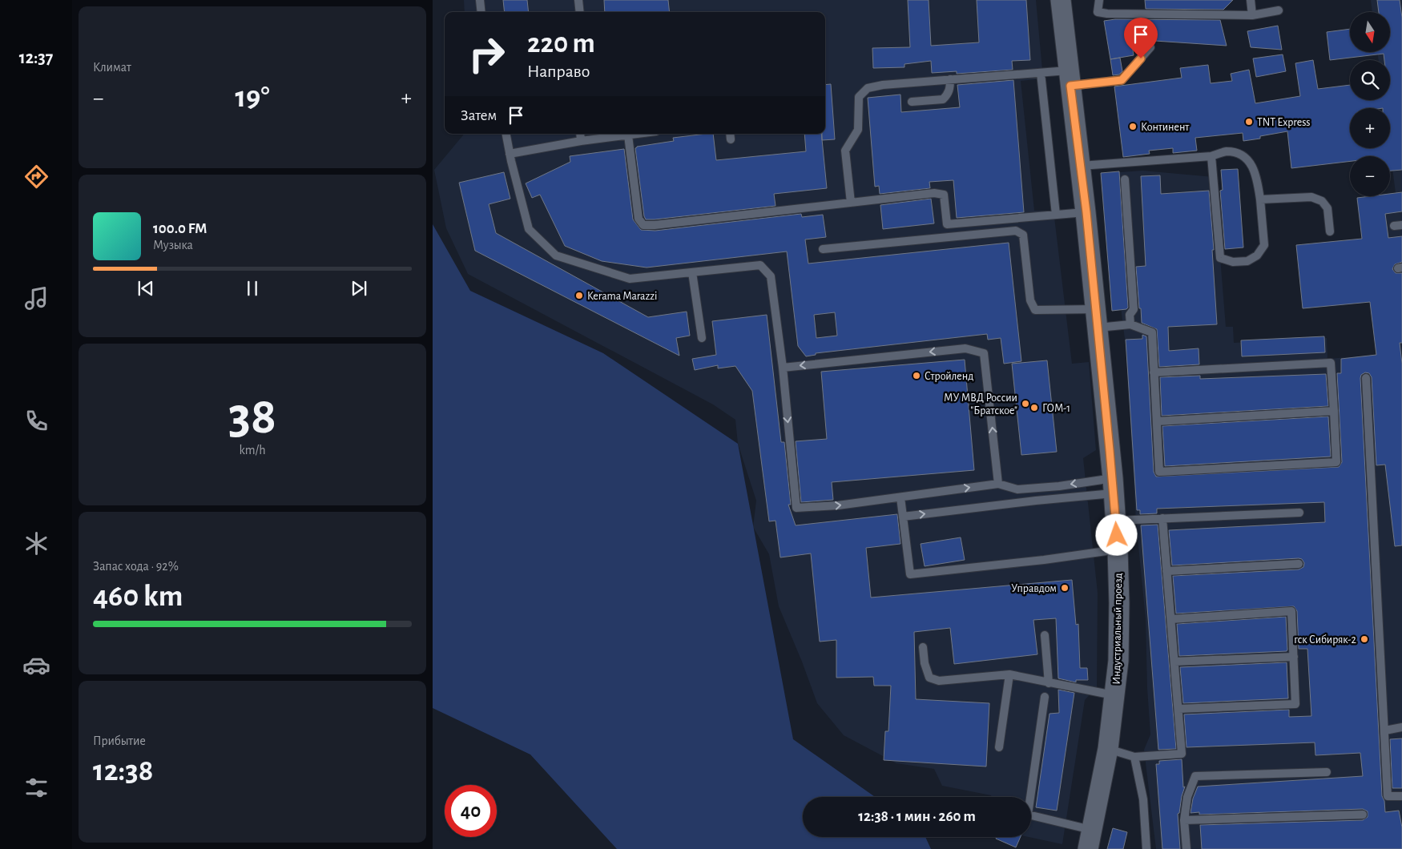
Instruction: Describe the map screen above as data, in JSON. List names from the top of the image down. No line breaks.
{"streets":{"street":["Индустриальный проезд"]},"places":["TNT Express","Континент","Kerama Marazzi","Стройленд","МУ МВД России \"Братское\"","ГОМ-1","Управдом","гск Сибиряк-2"],"north":"bottom","page":{"tabs":"12:37","tile":["Климат",["38","km/h"],["Запас хода · 92%","460 km"],["Прибытие","12:38"]],"map_buttons":["+","−"],"turn":["220 m","Направо"],"heat":["−","19°","+"],"then":"Затем","song":["100.0 FM","Музыка"],"limit":"40","trip":"12:38 · 1 мин · 260 m"}}
